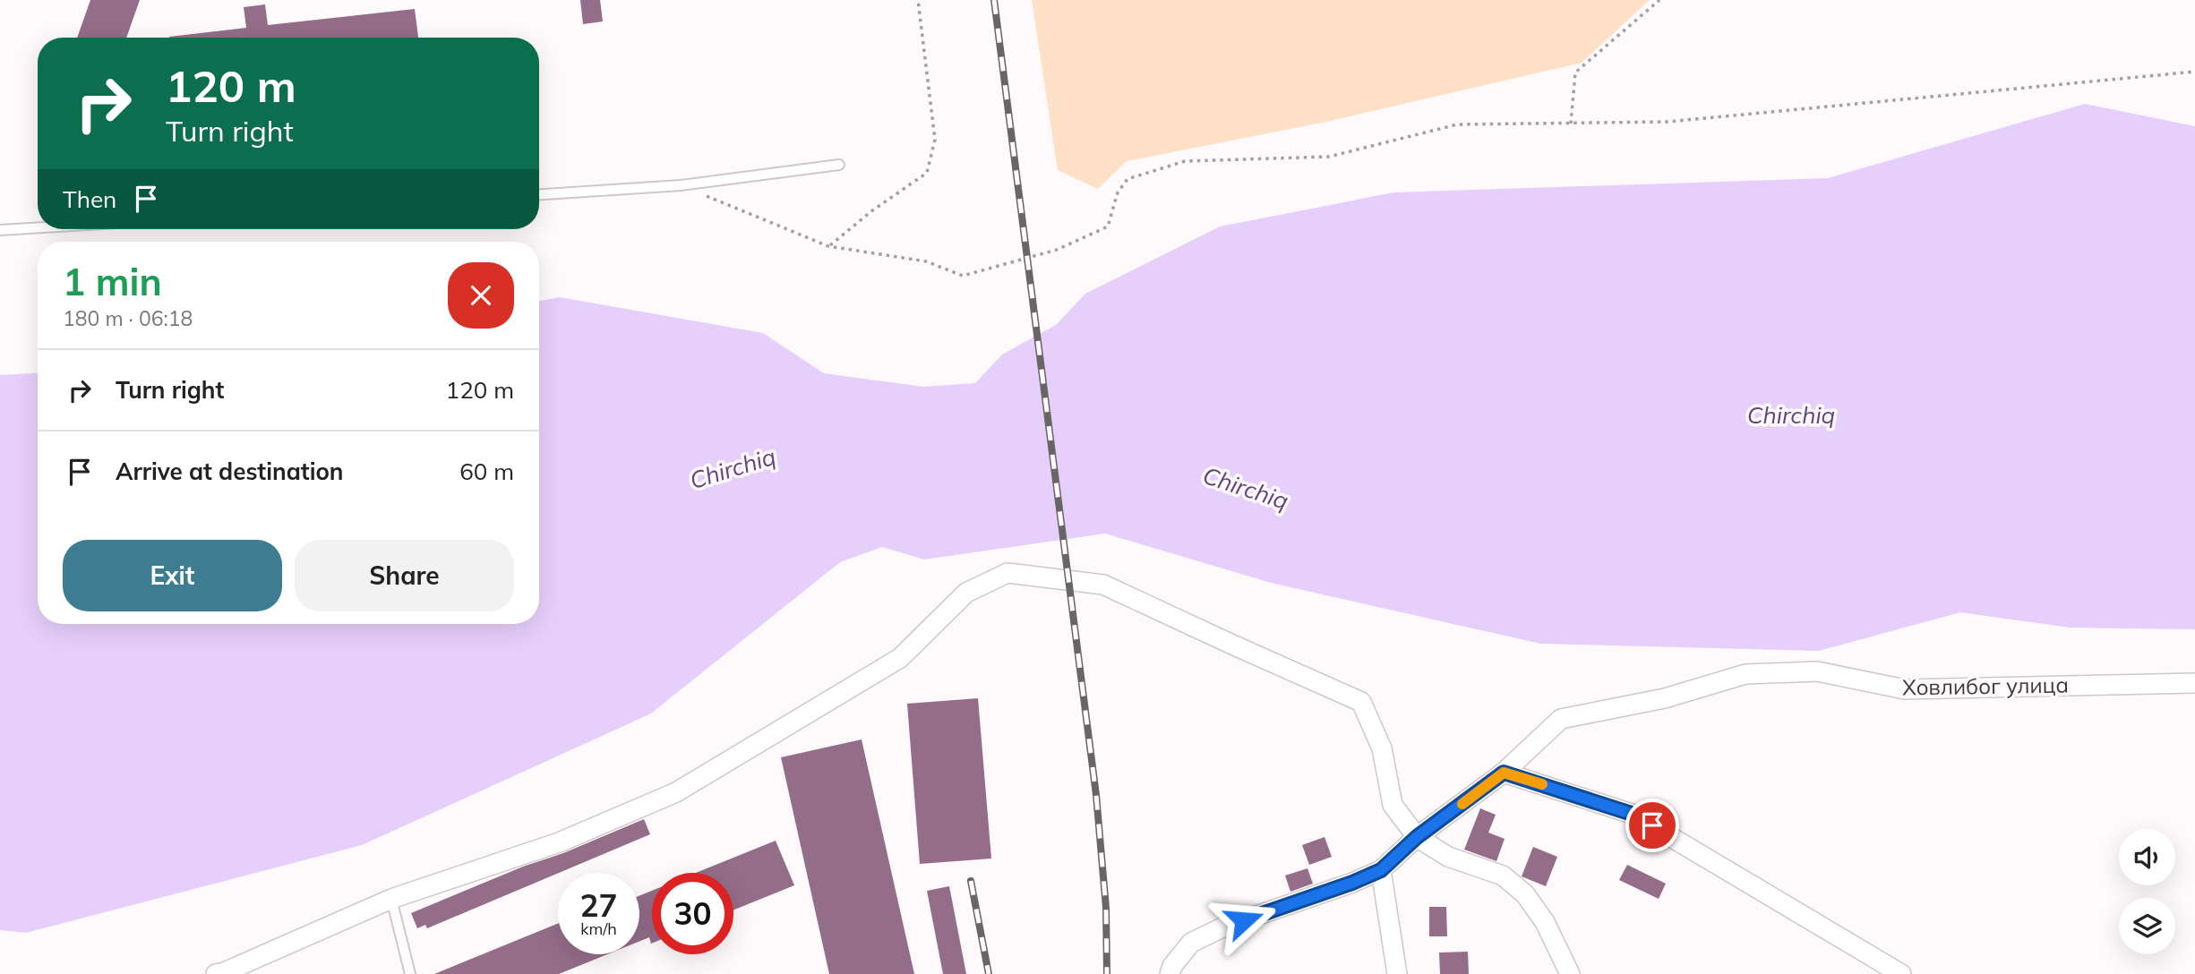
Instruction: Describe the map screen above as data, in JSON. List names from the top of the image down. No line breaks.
{"streets":{"street":["Ховлибог улица"]},"water":["Chirchiq"],"page":{"turn":["120 m","Turn right"],"then":"Then","heading":["1 min","180 m · 06:18"],"list":[{"name":"Turn right","value":"120 m"},{"name":"Arrive at destination","value":"60 m"}],"buttons":["Exit","Share"],"speed":"27 km/h","limit":"30"}}
